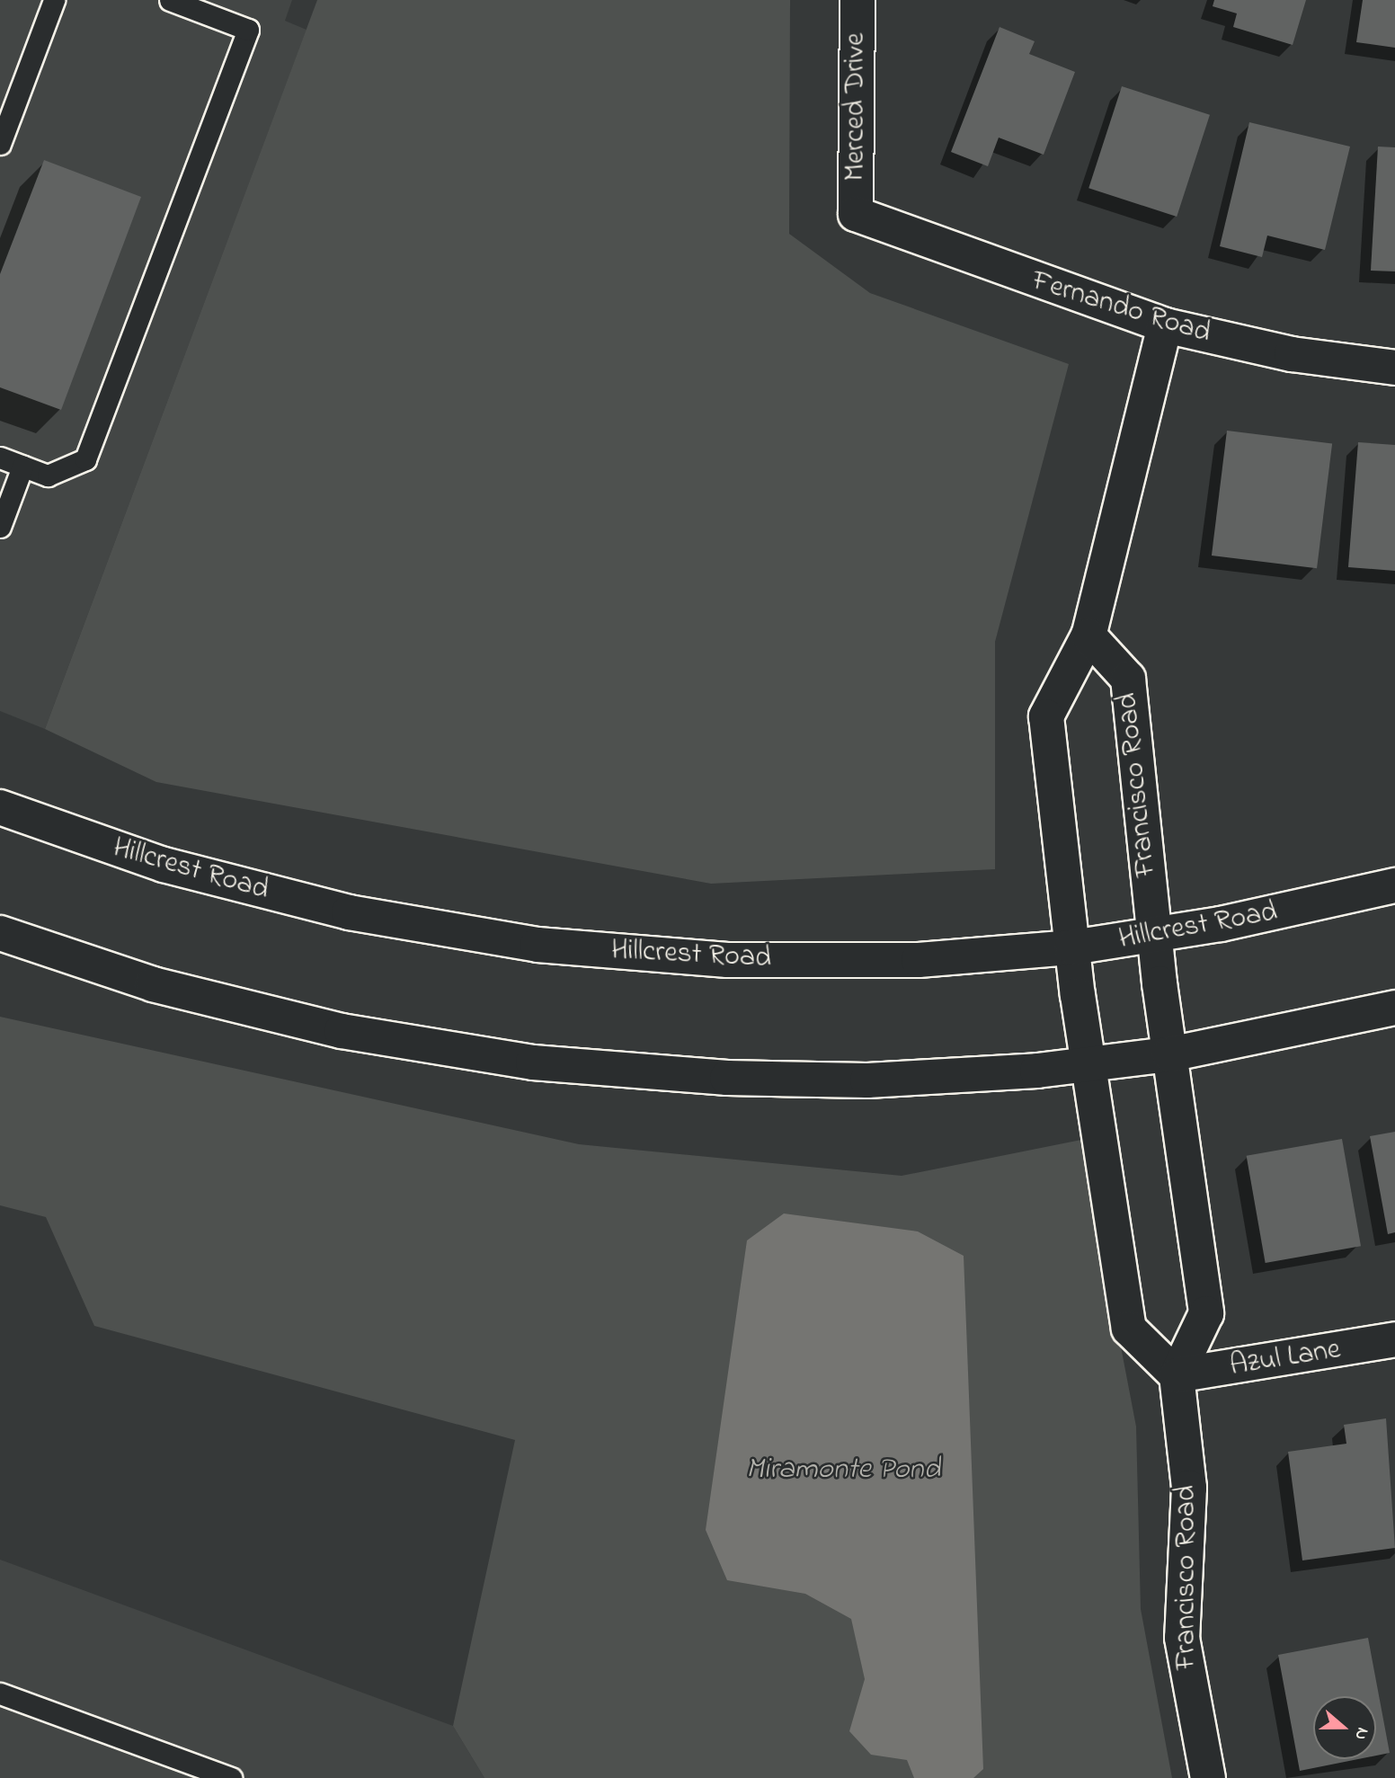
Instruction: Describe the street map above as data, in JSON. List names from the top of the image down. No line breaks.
{"streets":{"street":["Merced Drive","Fernando Road","Francisco Road","Hillcrest Road","Azul Lane"]},"crossings":[["Merced Drive","Fernando Road"],["Francisco Road","Hillcrest Road"],["Francisco Road","Azul Lane"]],"water":["Miramonte Pond"],"north":"right"}
